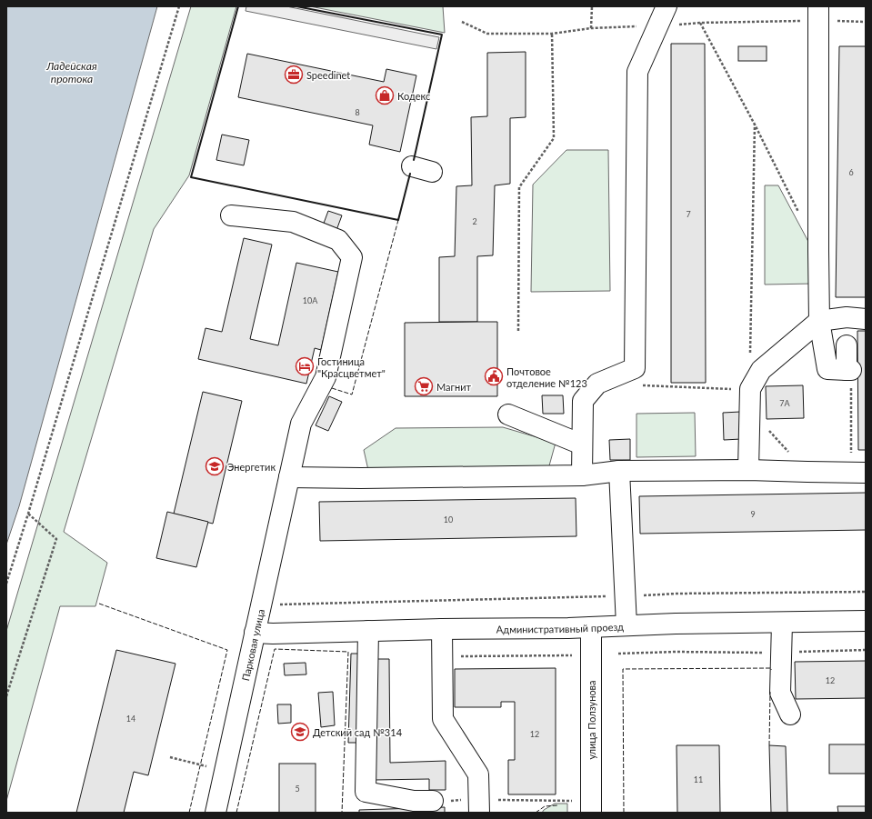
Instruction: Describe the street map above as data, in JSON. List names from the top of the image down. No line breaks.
{"streets":{"street":["Административный проезд","Парковая улица","улица Ползунова"]},"crossings":[["Административный проезд","Парковая улица"],["Административный проезд","улица Ползунова"]],"water":["Ладейская протока"],"places":{"office":["Speedinet"],"shop":["Кодекс"],"hotel":["Гостиница \"Красцветмет\""],"public building":["Почтовое отделение №123"],"supermarket":["Магнит"],"school or university":["Энергетик","Детский сад №314"]},"house_numbers":["8","6","7","2","10А","7А","9","10","12","14","12","11","5"]}
